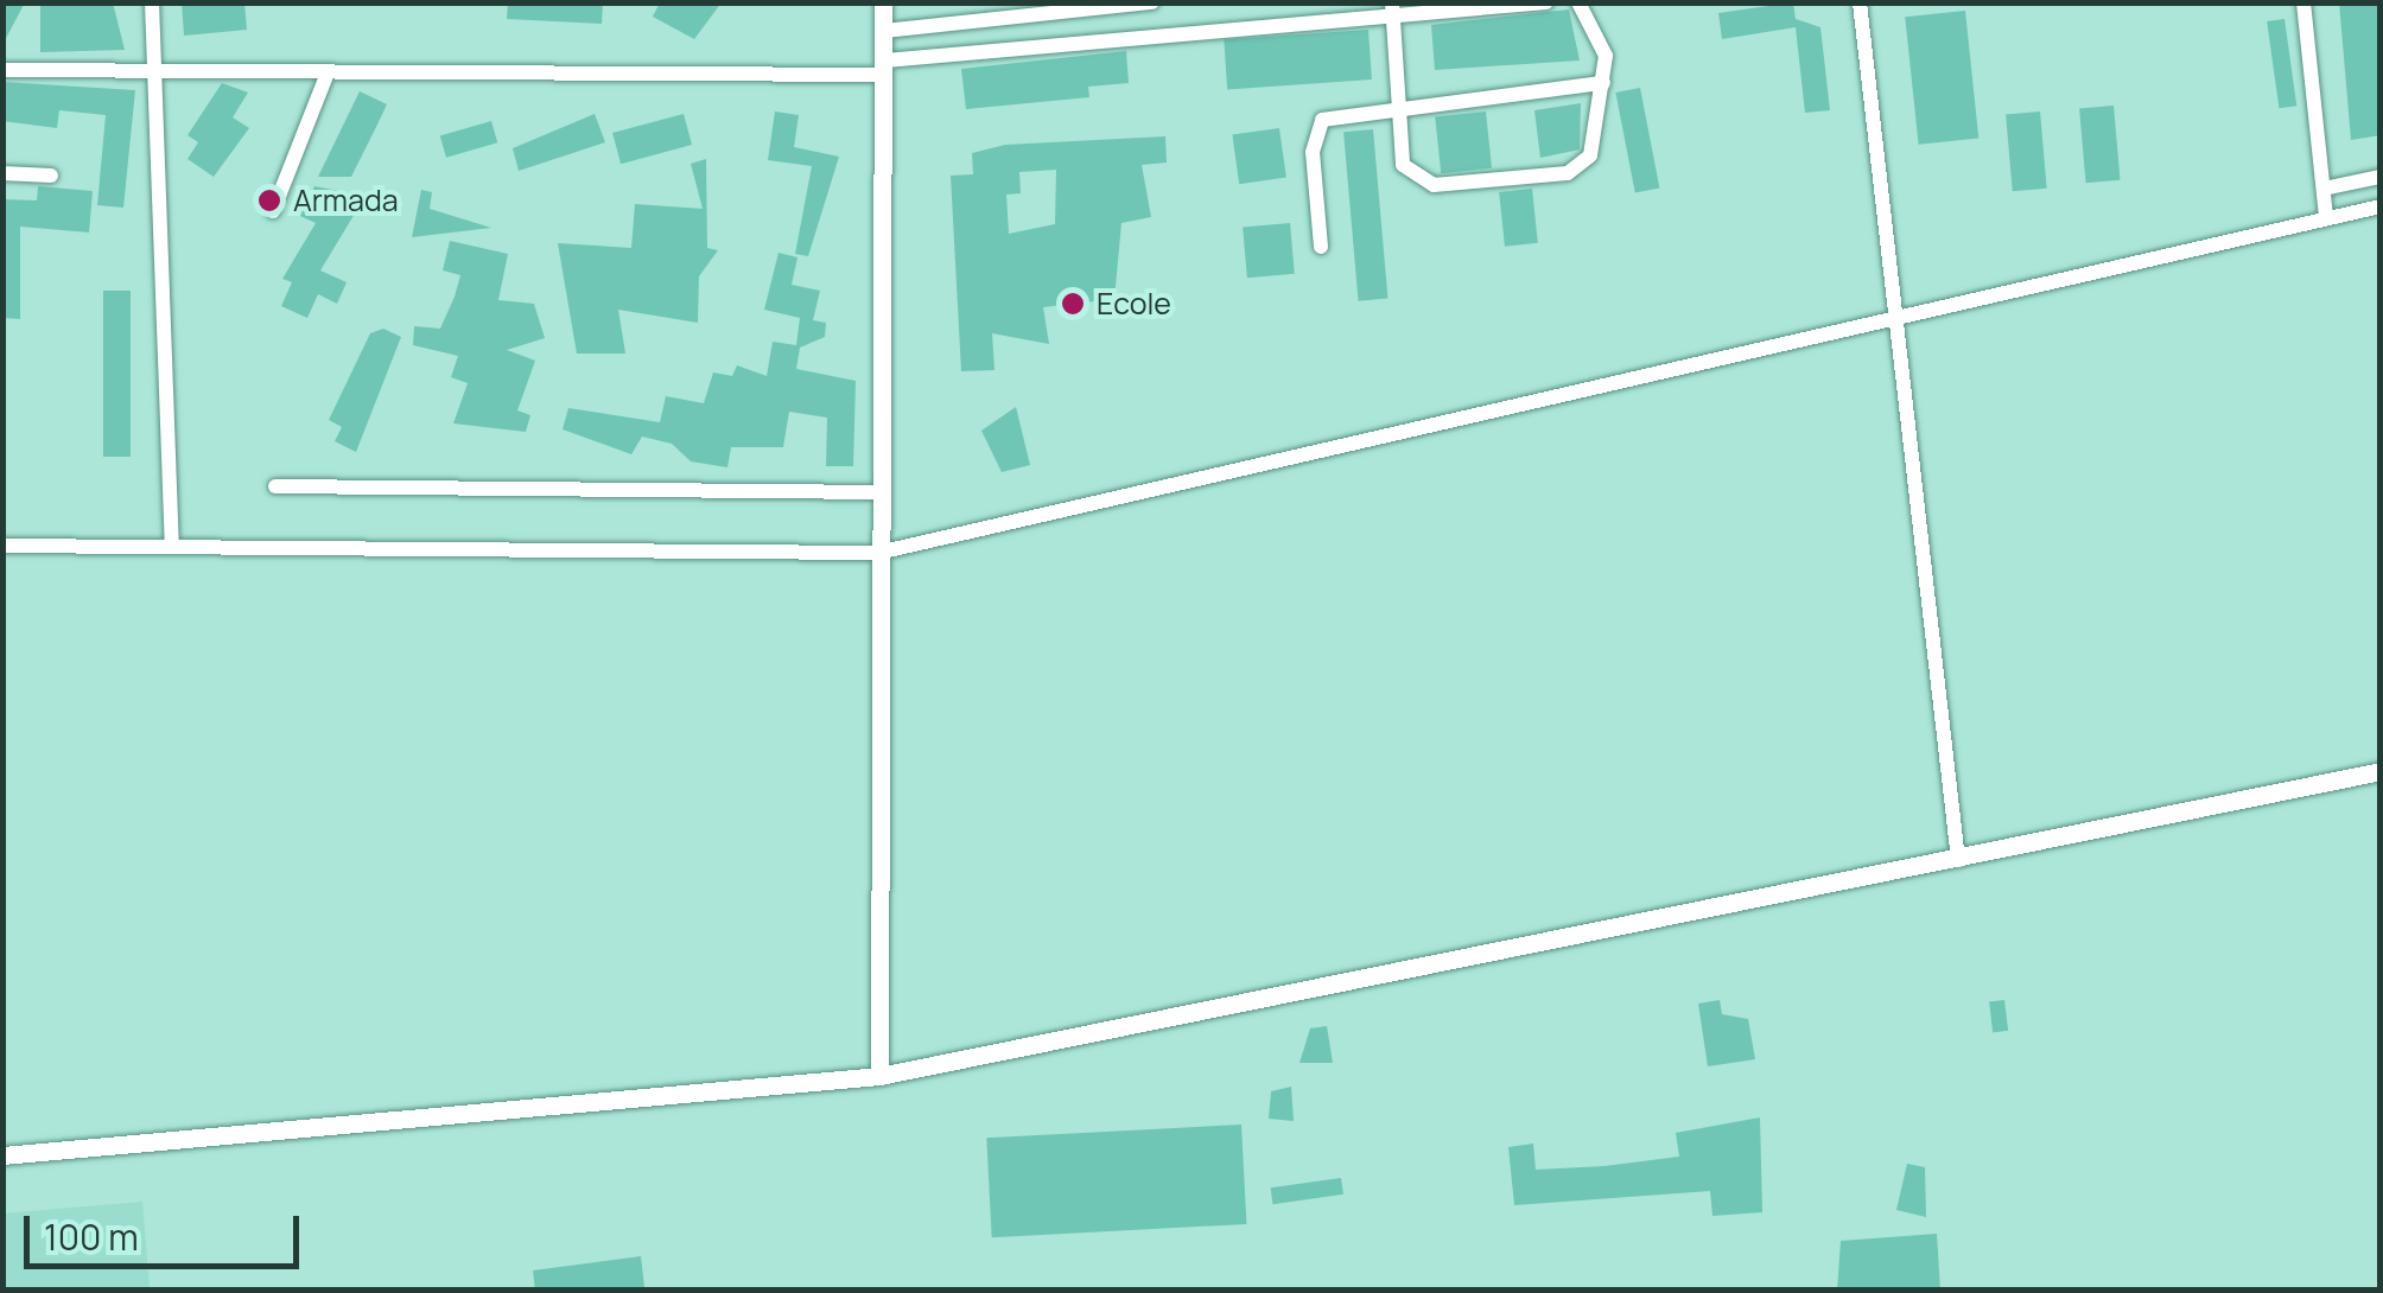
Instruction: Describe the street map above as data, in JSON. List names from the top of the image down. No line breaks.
{"places":["Armada","Ecole"],"scale_bar":"100 m"}
